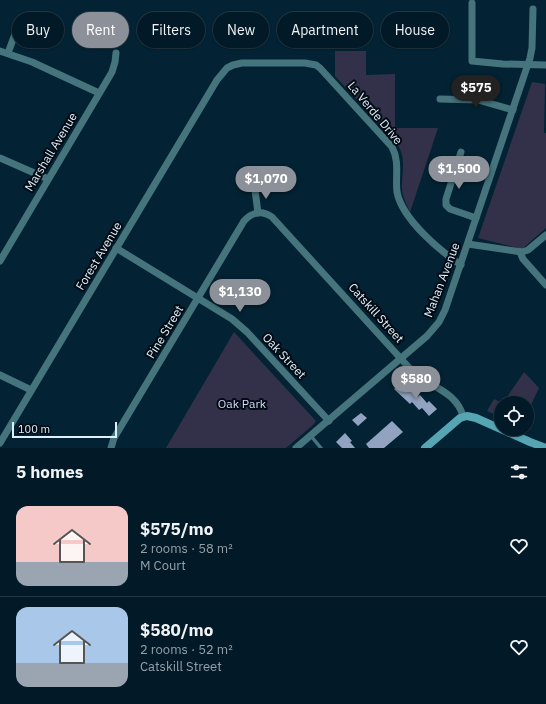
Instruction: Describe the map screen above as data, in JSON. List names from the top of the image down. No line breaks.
{"streets":{"street":["La Verde Drive","Marshall Avenue","Forest Avenue","Mahan Avenue","Catskill Street","Pine Street","Oak Street"]},"crossings":[["La Verde Drive","Forest Avenue"],["La Verde Drive","Mahan Avenue"],["Forest Avenue","Oak Street"],["Mahan Avenue","Catskill Street"],["Mahan Avenue","Oak Street"],["Catskill Street","Pine Street"],["Pine Street","Oak Street"]],"parks":["Oak Park"],"scale_bar":"100 m","page":{"chip":["Buy","Rent","Filters","New","Apartment","House"],"price":["$575","$1,500","$1,070","$1,130","$580"],"scale":"100 m","heading":"5 homes","list":[{"name":"$575/mo","note":"2 rooms · 58 m² · M Court"},{"name":"$580/mo","note":"2 rooms · 52 m² · Catskill Street"}]}}
